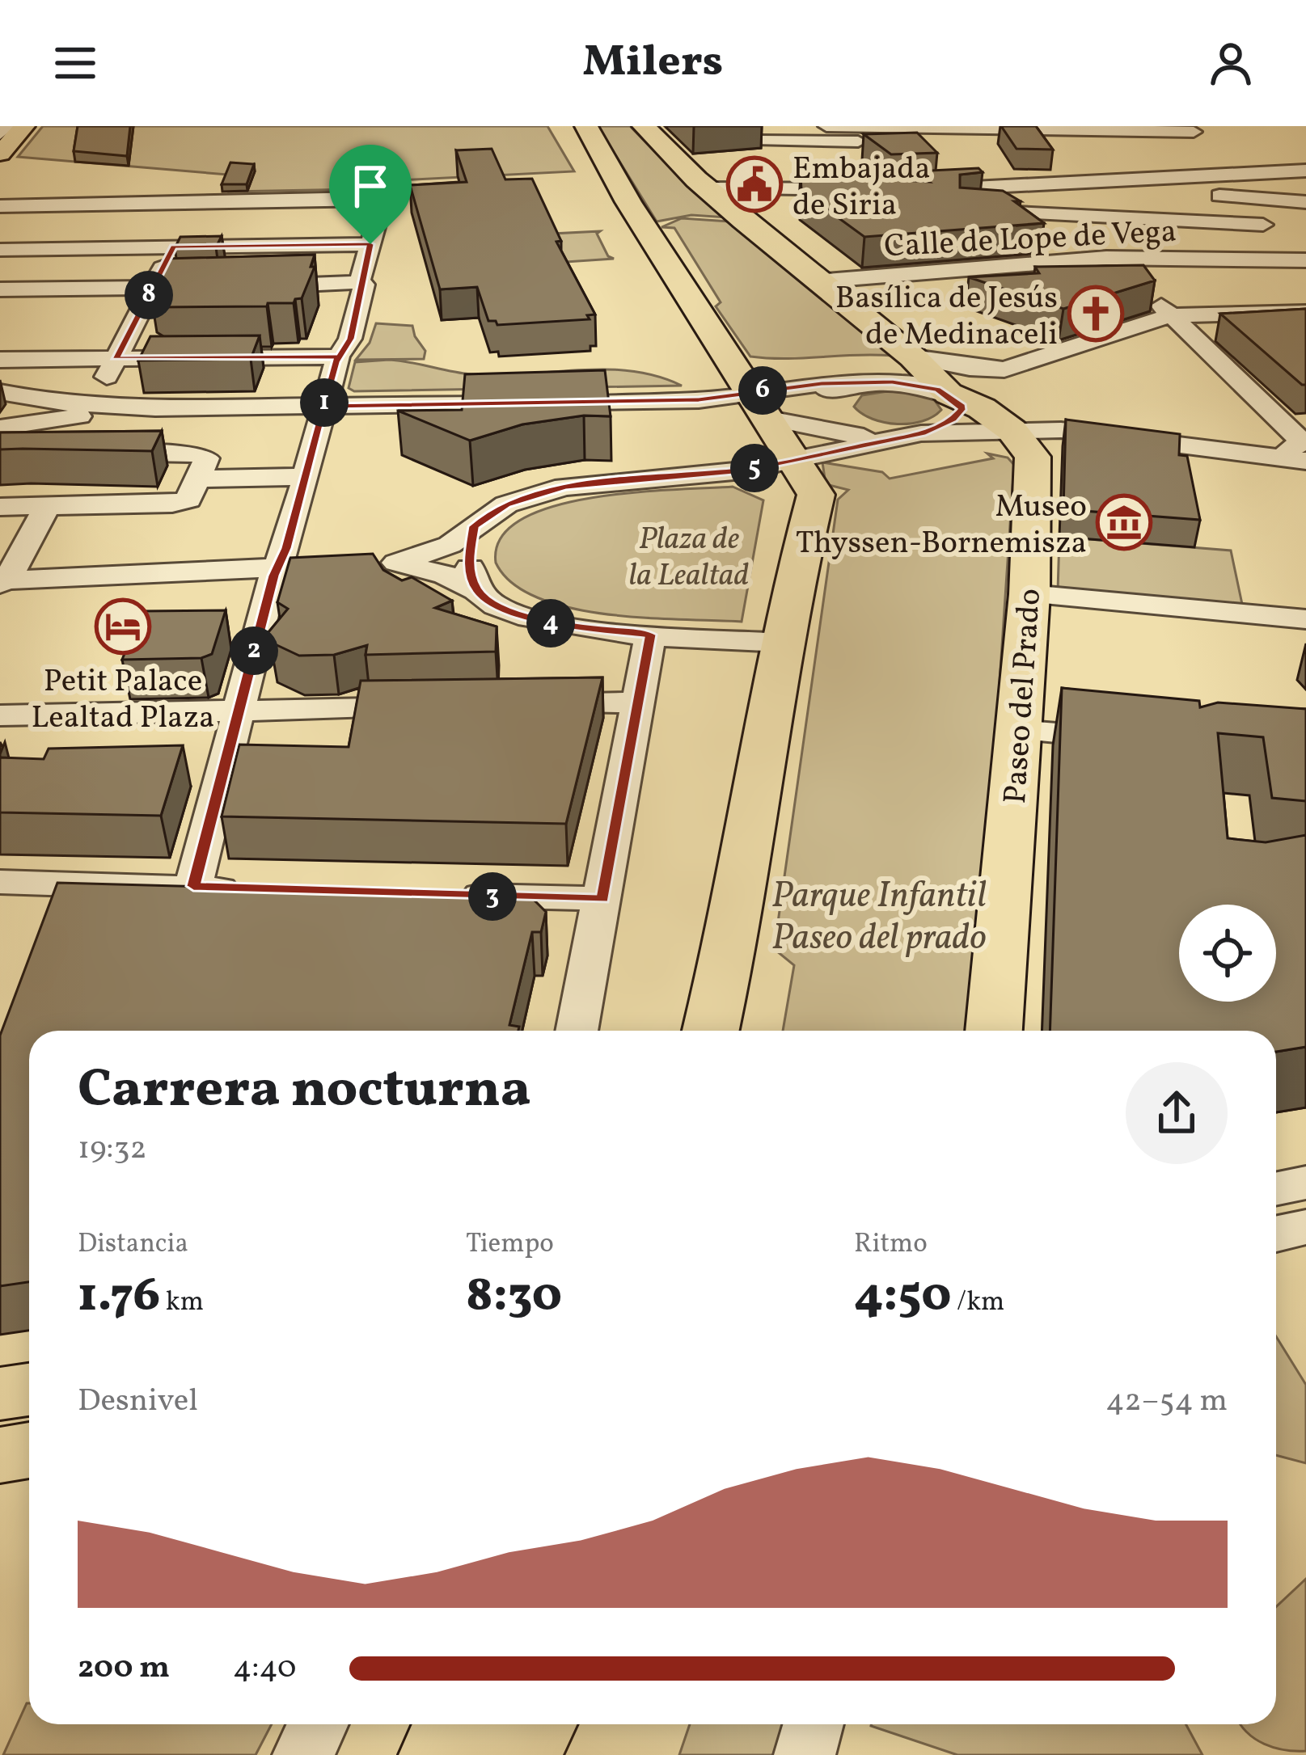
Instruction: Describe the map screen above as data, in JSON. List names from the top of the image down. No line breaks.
{"streets":{"highway":["Paseo del Prado"],"street":["Calle de Lope de Vega"]},"crossings":[["Calle de Lope de Vega","Paseo del Prado"]],"parks":["Plaza de la Lealtad","Parque Infantil Paseo del prado"],"places":{"public building":["Embajada de Siria"],"church":["Basílica de Jesús de Medinaceli"],"museum":["Museo Thyssen-Bornemisza"],"hotel":["Petit Palace Lealtad Plaza"]},"page":{"header":"Milers","pins":["8","6","1","5","4","2","3"],"heading":["Carrera nocturna","19:32"],"stats":[["Distancia","1.76 km"],["Tiempo","8:30"],["Ritmo","4:50 /km"]],"chart":["Desnivel","42–54 m"],"list":[{"name":"200 m","note":"4:40"}]}}
